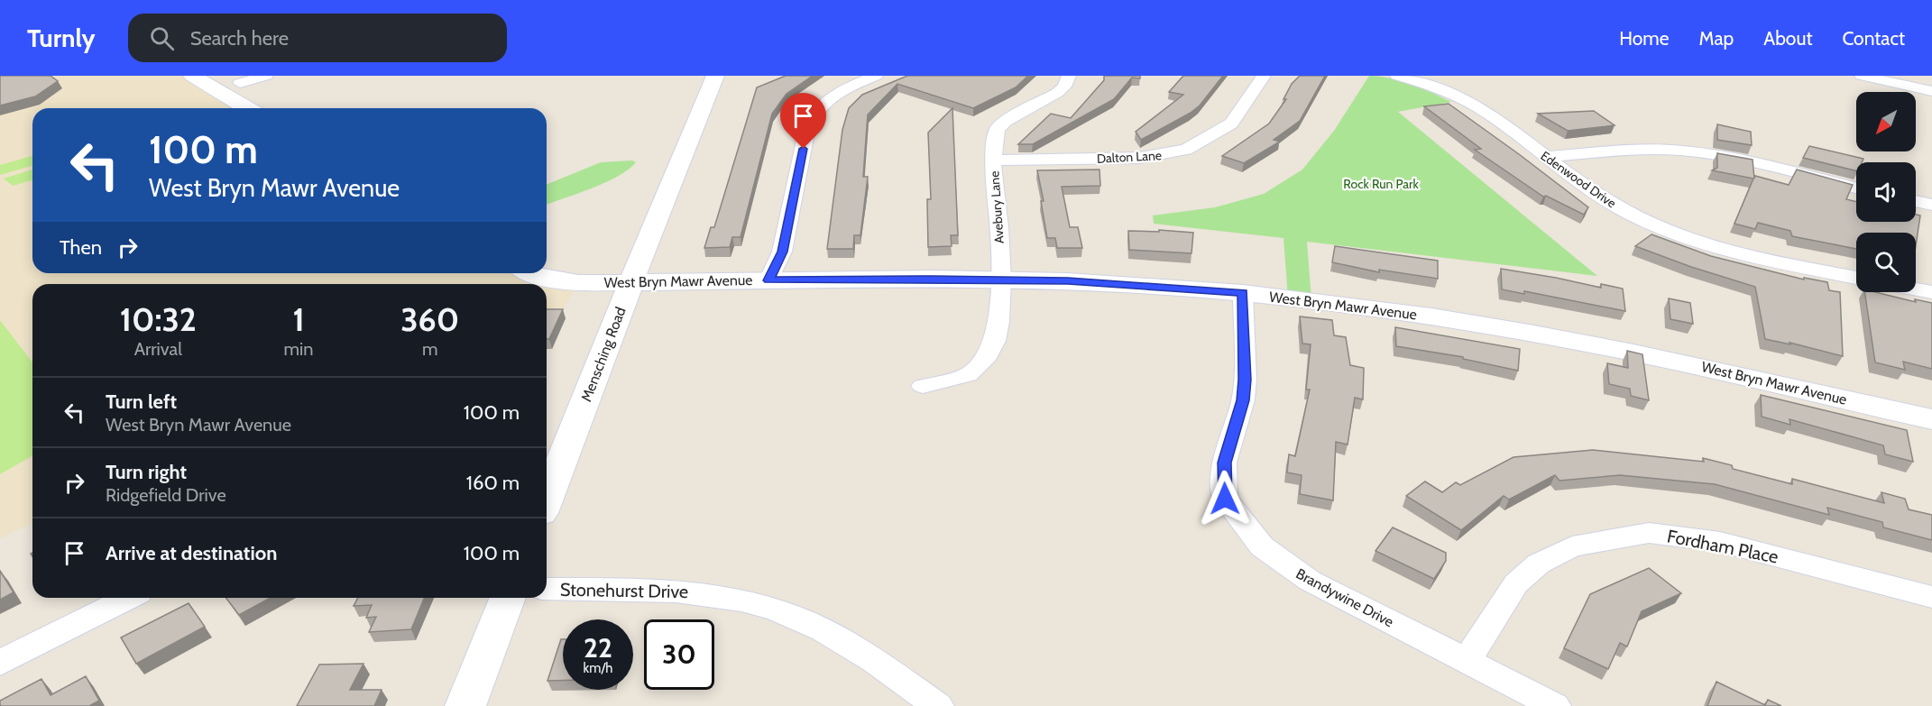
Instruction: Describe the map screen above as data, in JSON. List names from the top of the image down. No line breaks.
{"streets":{"street":["Dalton Lane","Edenwood Drive","Avebury Lane","West Bryn Mawr Avenue","Mensching Road","Fordham Place","Stonehurst Drive","Brandywine Drive"]},"crossings":[["Dalton Lane","Avebury Lane"],["Avebury Lane","West Bryn Mawr Avenue"],["West Bryn Mawr Avenue","Mensching Road"],["West Bryn Mawr Avenue","Brandywine Drive"],["Fordham Place","Brandywine Drive"]],"parks":["Rock Run Park"],"north":"bottom left","page":{"header":"Turnly","search":"Search here","nav":["Home","Map","About","Contact"],"turn":["100 m","West Bryn Mawr Avenue"],"then":"Then","eta":["10:32","Arrival","1","min","360","m"],"list":[{"name":"Turn left","note":"West Bryn Mawr Avenue","value":"100 m"},{"name":"Turn right","note":"Ridgefield Drive","value":"160 m"},{"name":"Arrive at destination","value":"100 m"}],"speed":"22 km/h","limit":"30"}}
